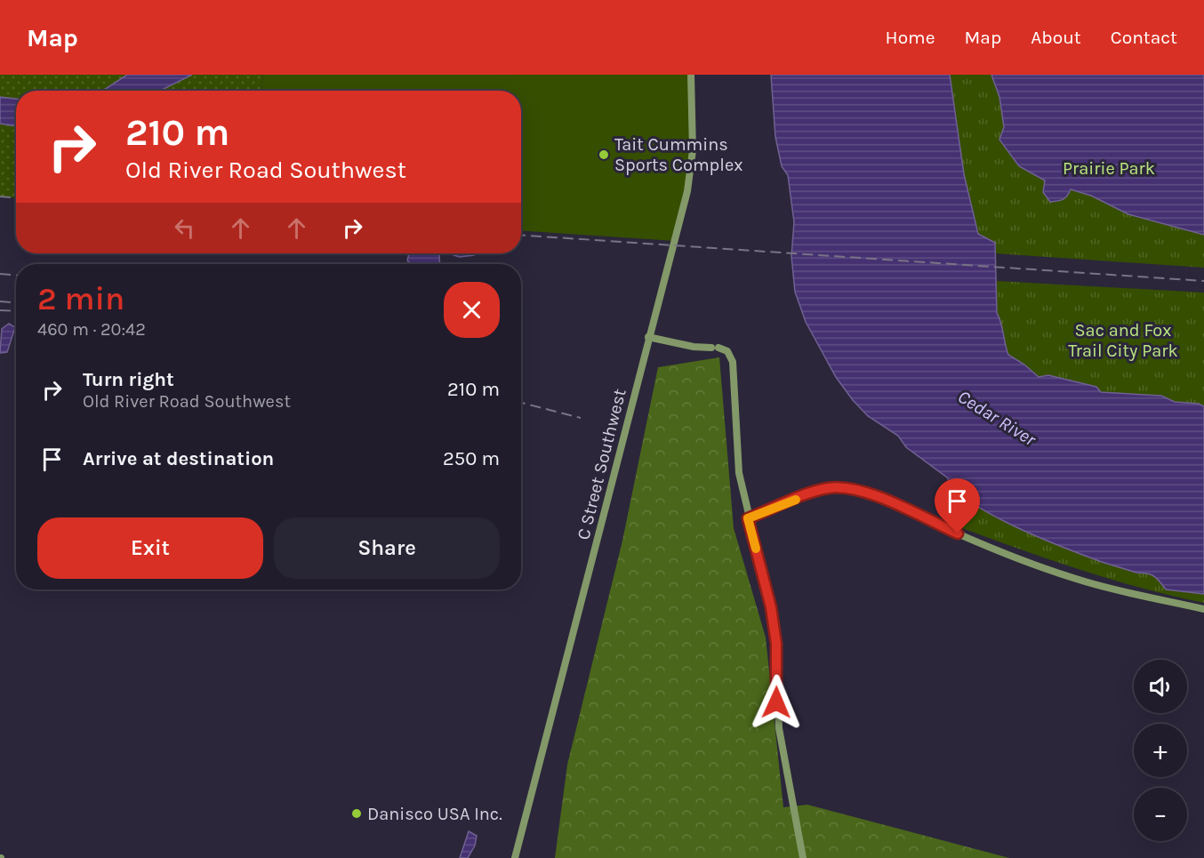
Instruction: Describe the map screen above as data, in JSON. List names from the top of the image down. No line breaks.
{"streets":{"street":["C Street Southwest"]},"water":["Cedar River"],"parks":["Prairie Park","Sac and Fox Trail City Park"],"places":["Tait Cummins Sports Complex","Danisco USA Inc."],"page":{"header":"Map","nav":["Home","Map","About","Contact"],"turn":["210 m","Old River Road Southwest"],"heading":["2 min","460 m · 20:42"],"list":[{"name":"Turn right","note":"Old River Road Southwest","value":"210 m"},{"name":"Arrive at destination","value":"250 m"}],"buttons":["Exit","Share"],"map_buttons":["+","−"]}}
